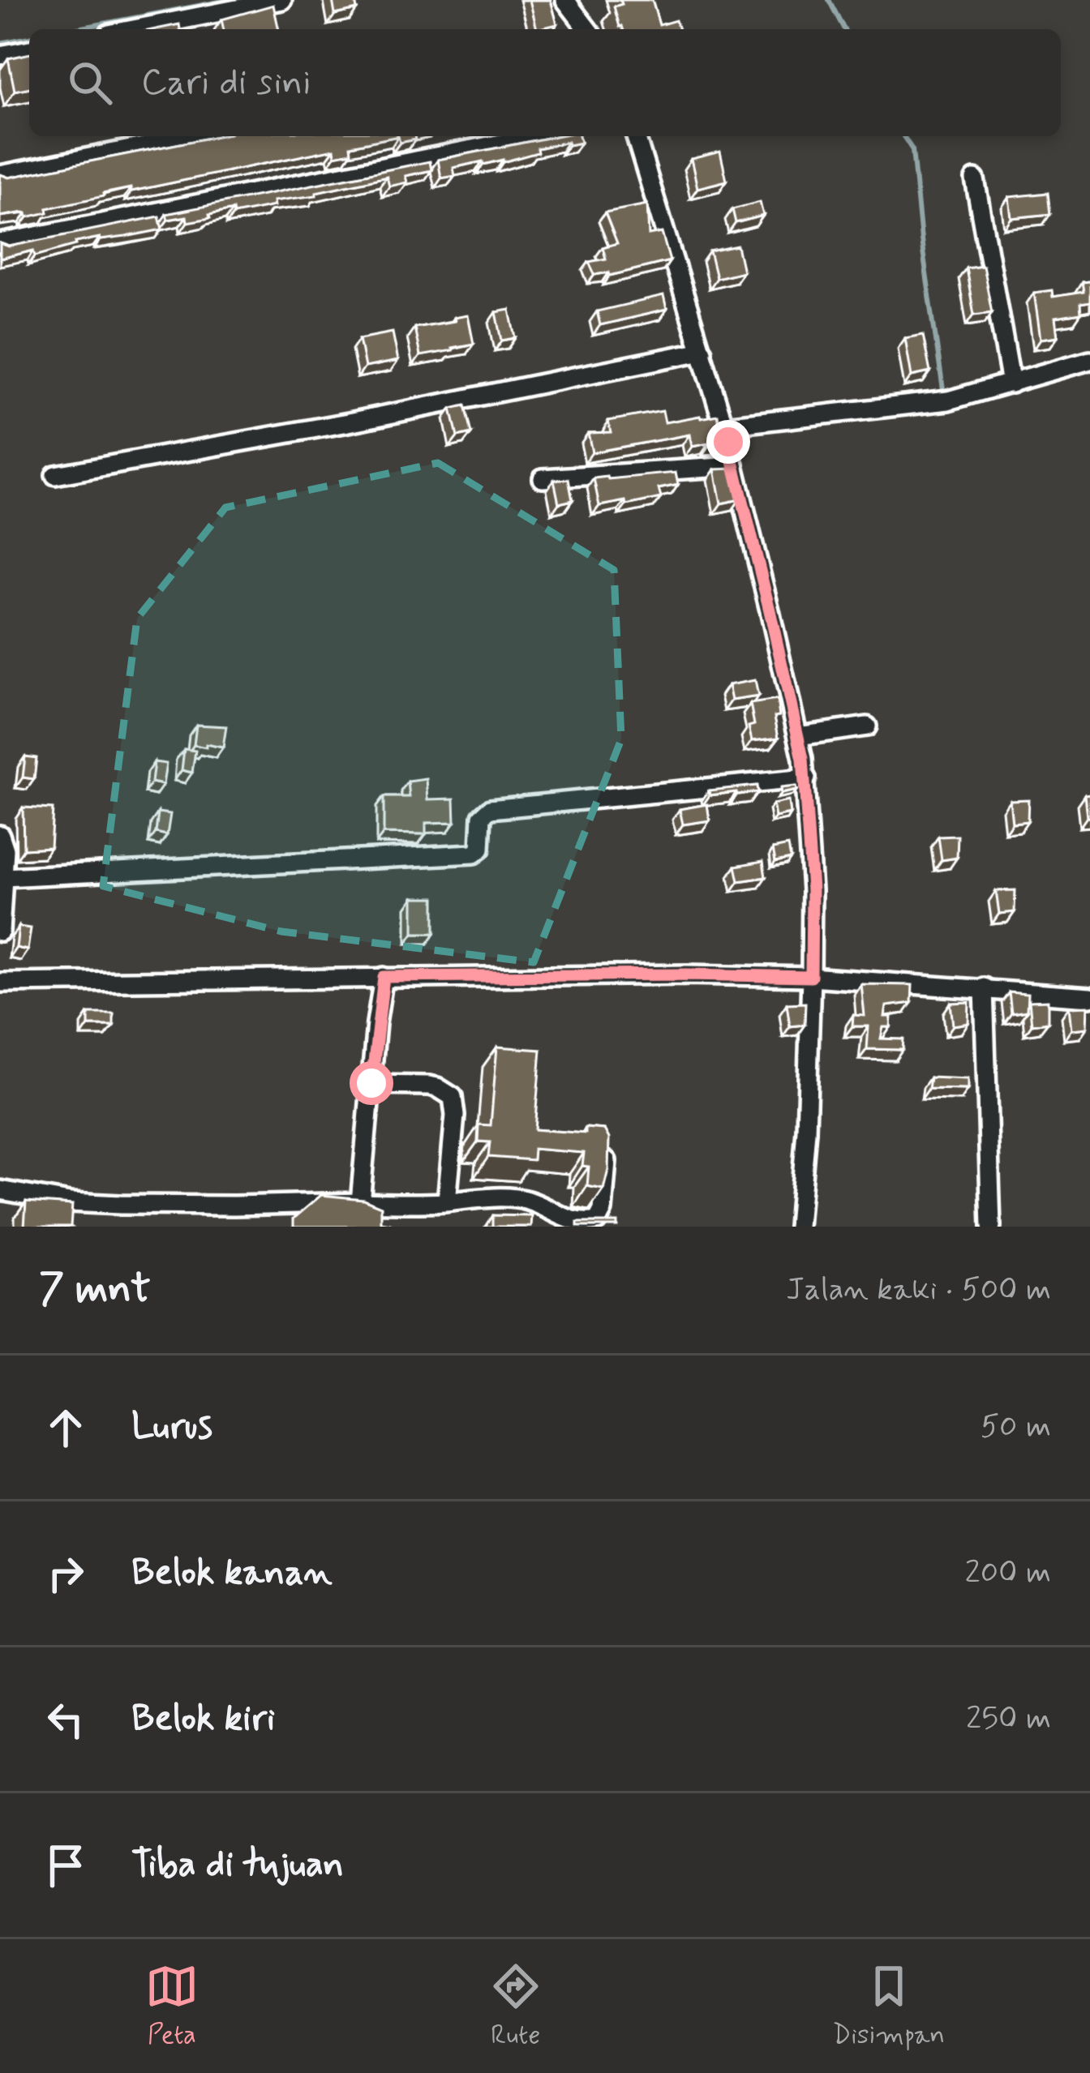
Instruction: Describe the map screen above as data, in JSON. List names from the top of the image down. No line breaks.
{"page":{"search":"Cari di sini","heading":["7 mnt","Jalan kaki · 500 m"],"list":[["Lurus","50 m"],["Belok kanan","200 m"],["Belok kiri","250 m"],"Tiba di tujuan"],"nav":["Peta","Rute","Disimpan"]}}
